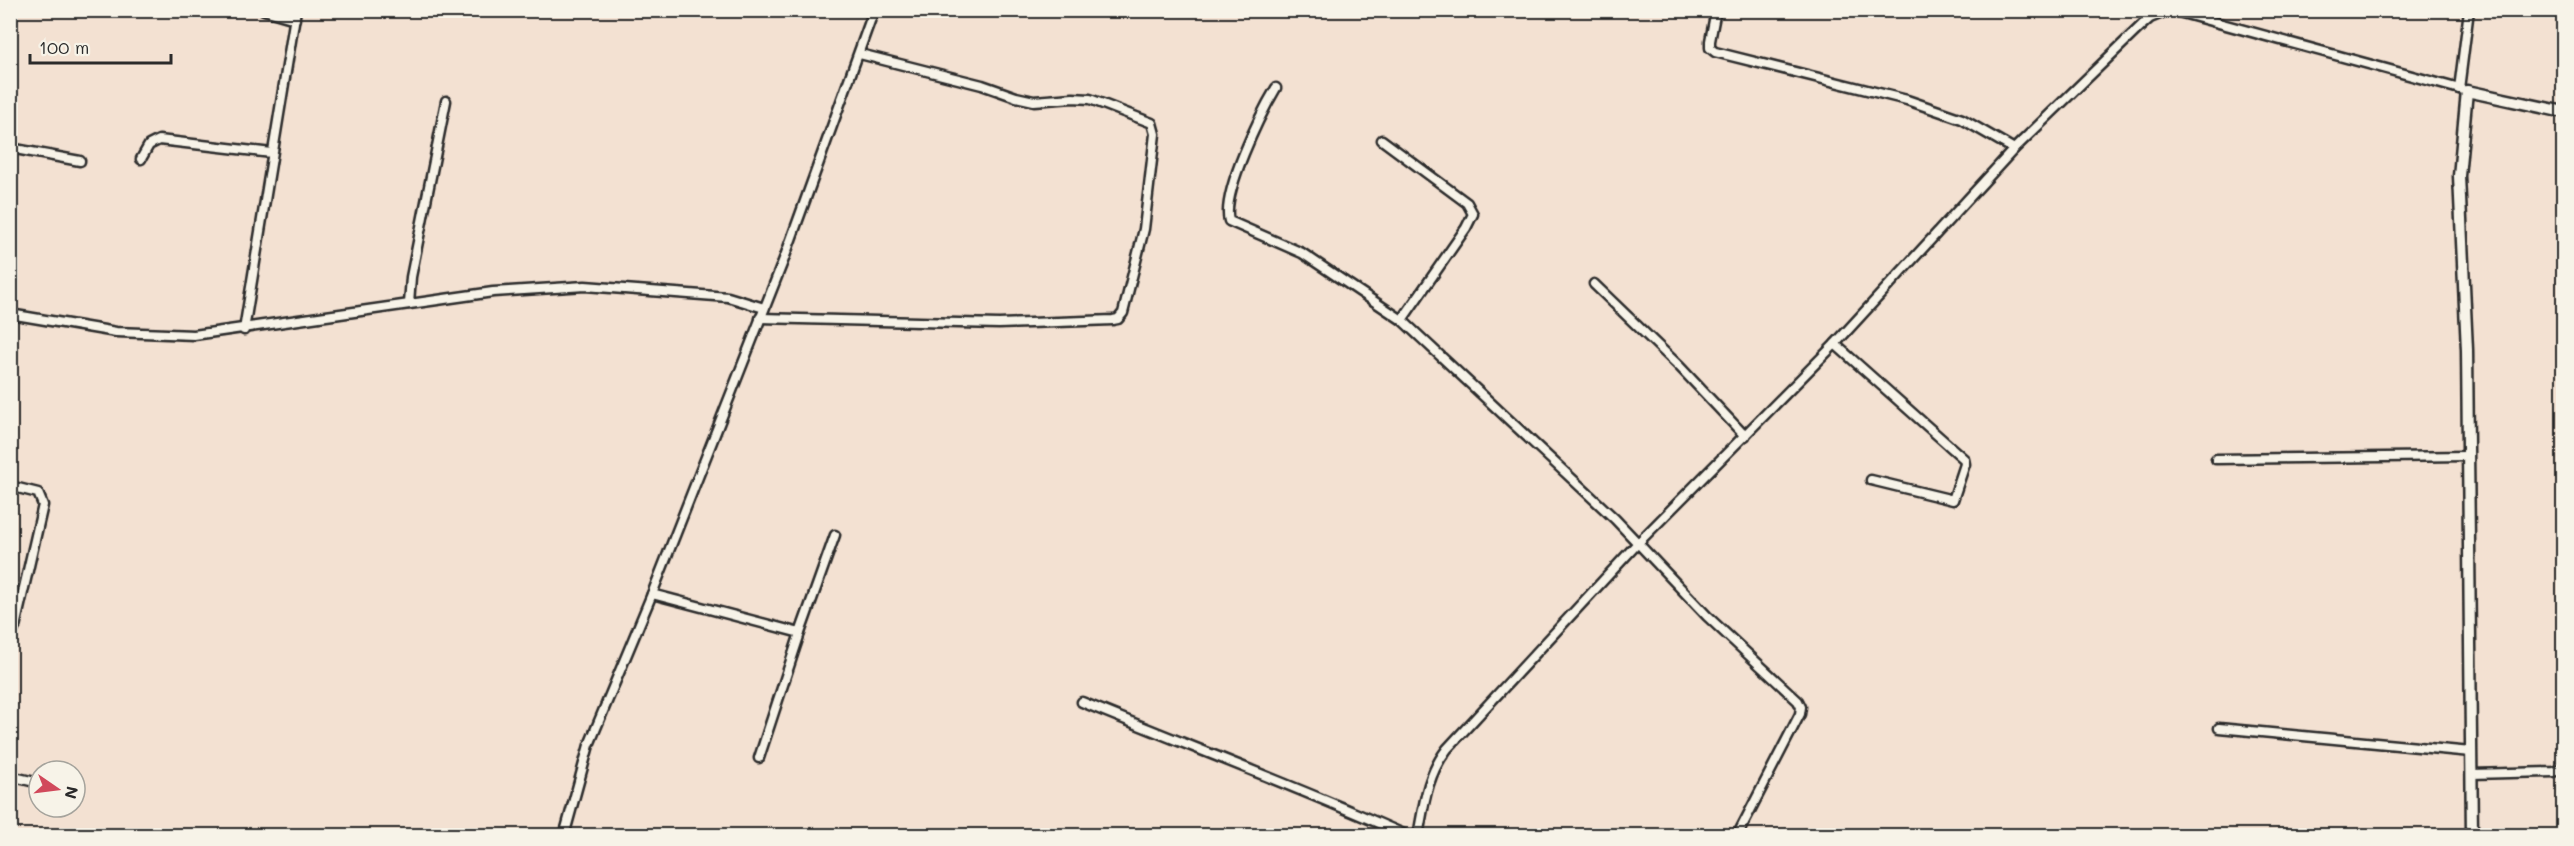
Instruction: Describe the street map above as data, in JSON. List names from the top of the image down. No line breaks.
{"scale_bar":"100 m","north":"right"}
